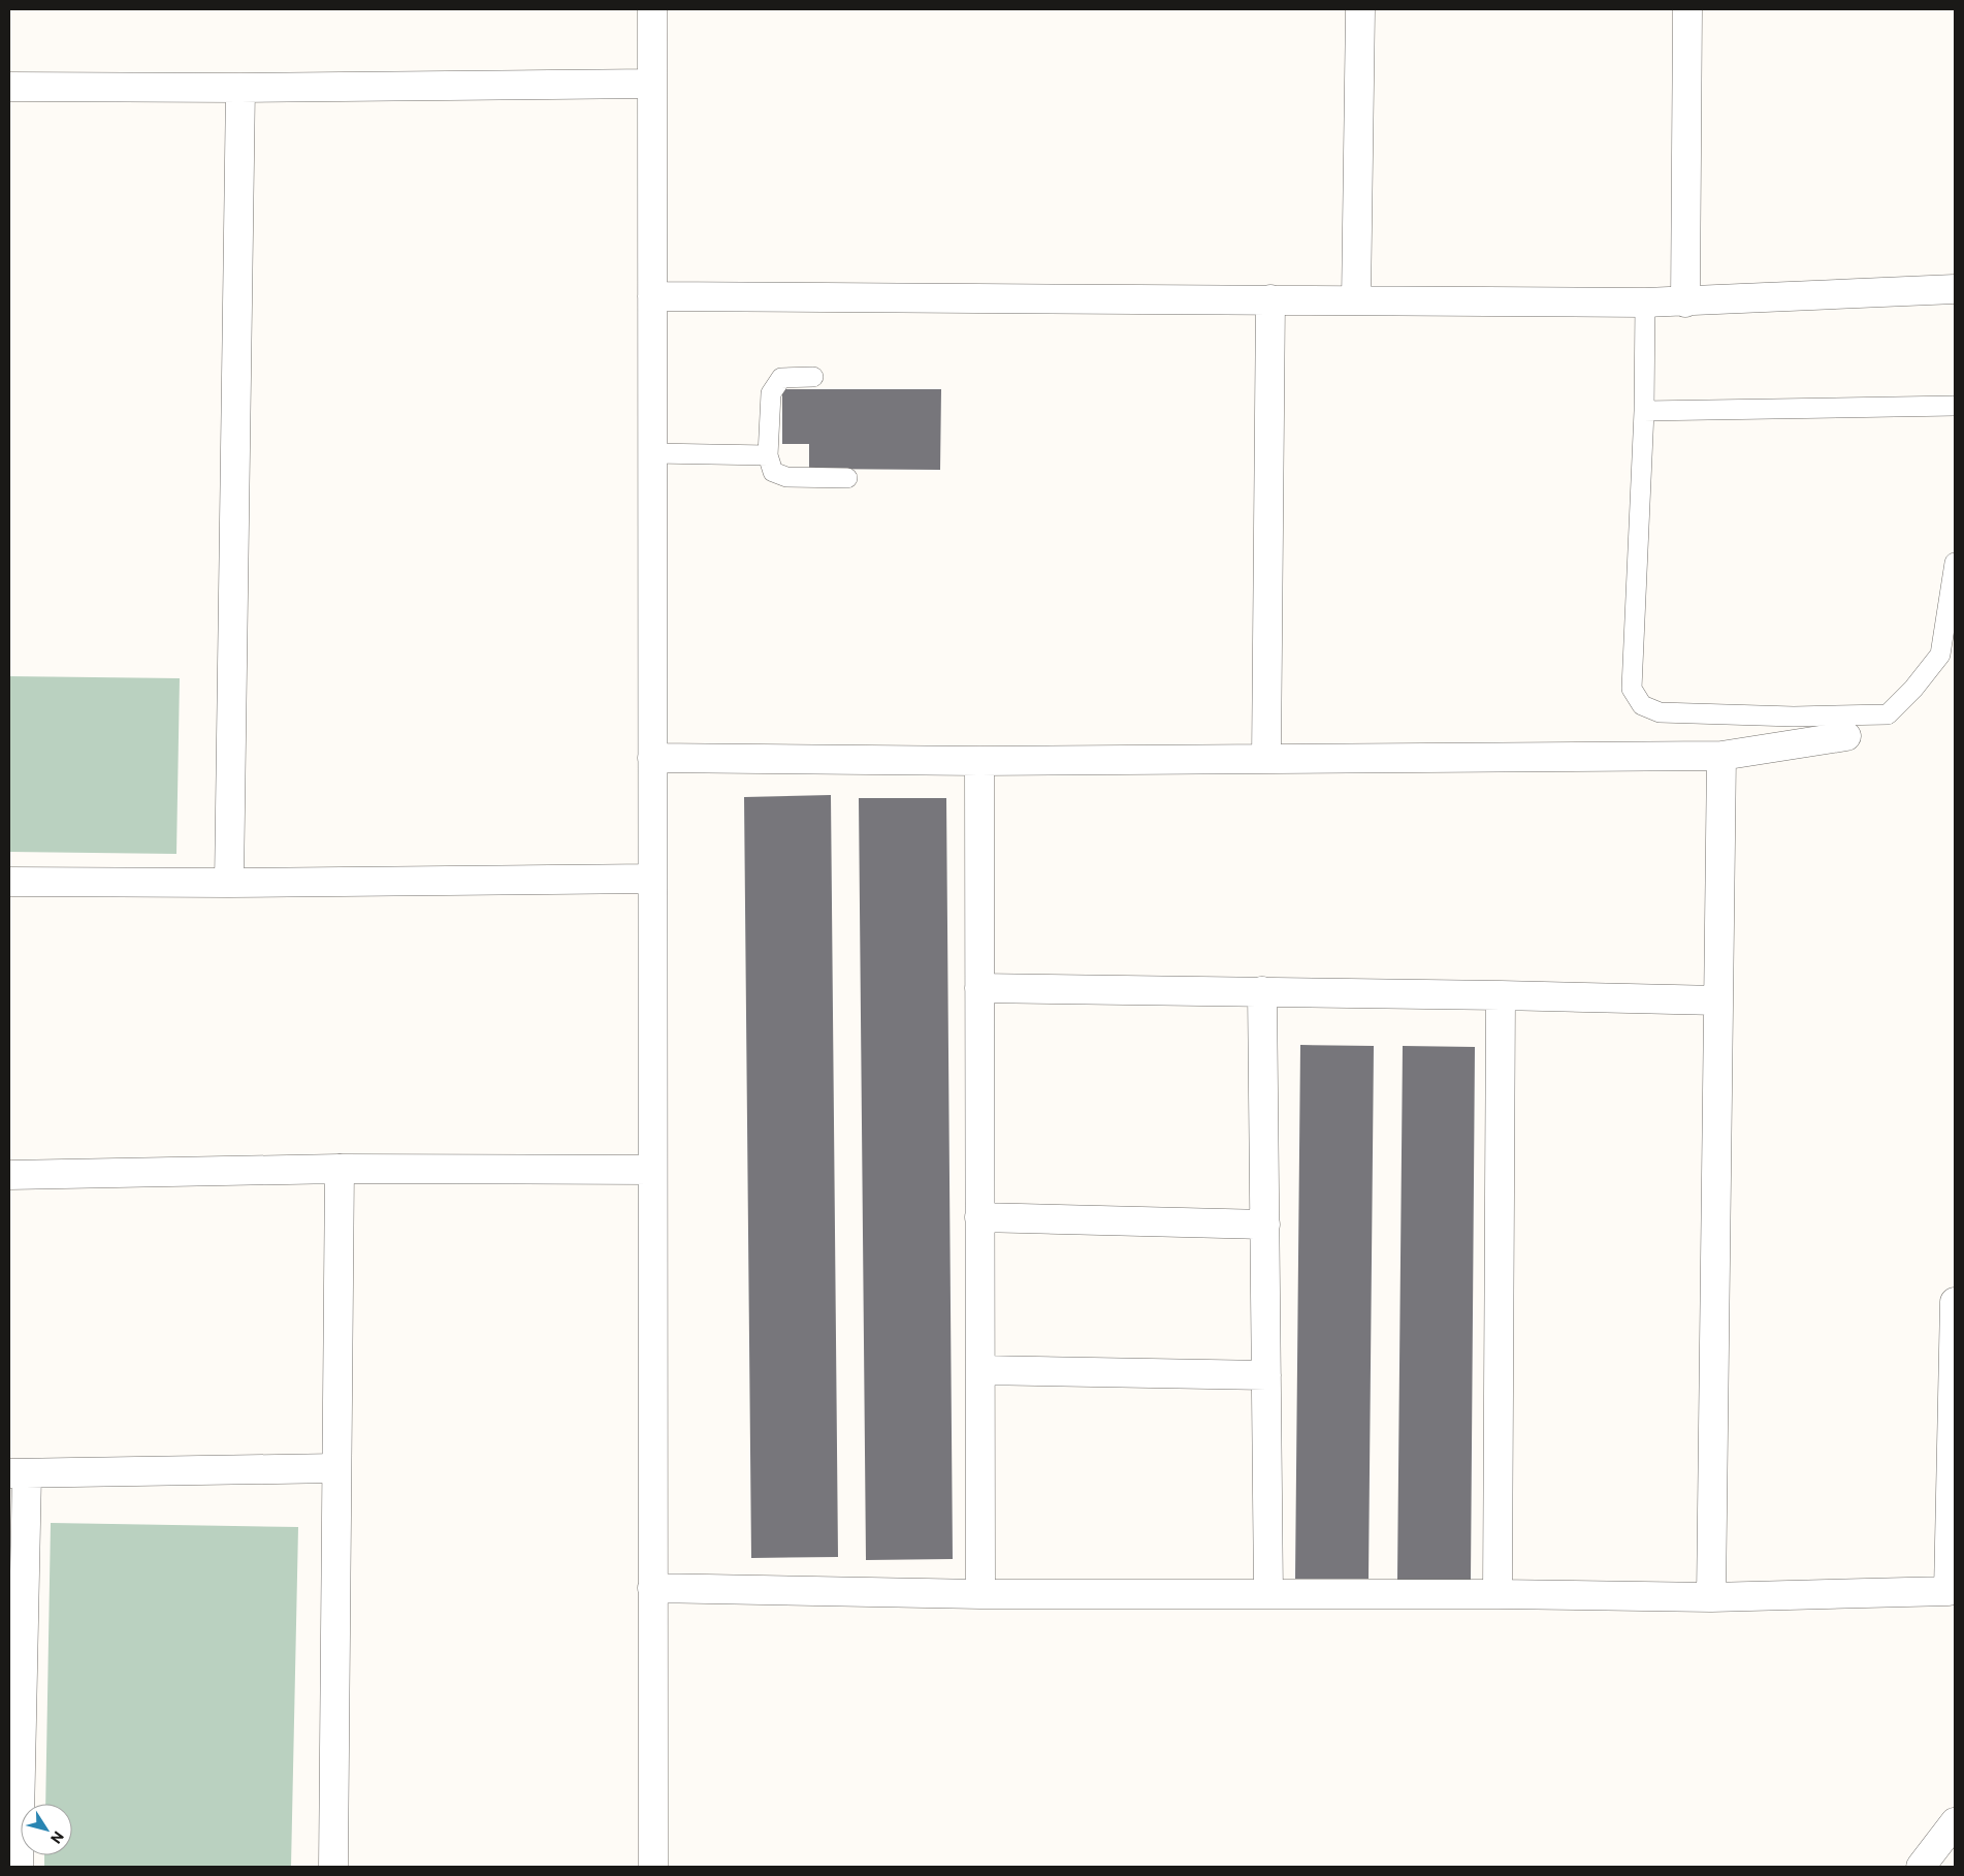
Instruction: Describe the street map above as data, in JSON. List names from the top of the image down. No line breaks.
{"north":"bottom right"}
